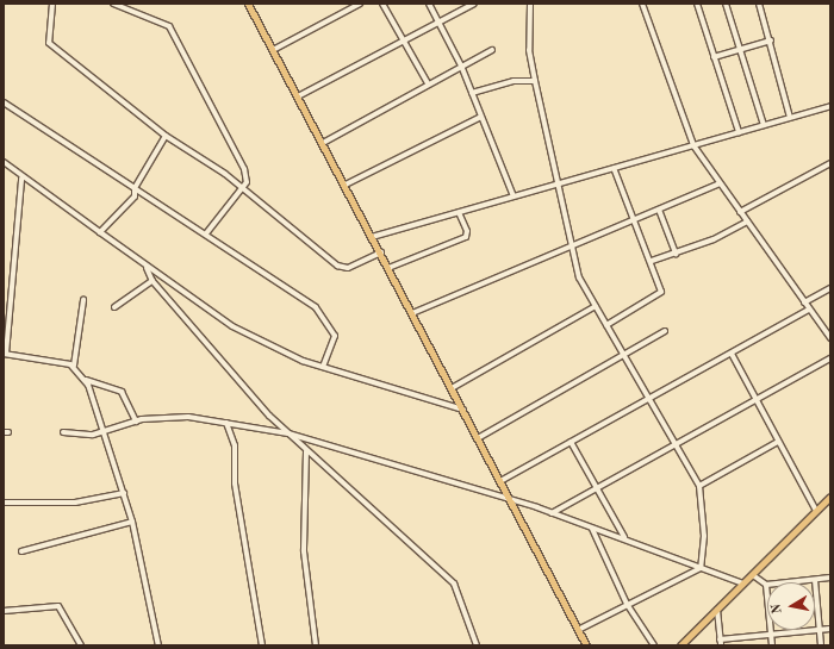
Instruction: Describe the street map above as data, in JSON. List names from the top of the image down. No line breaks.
{"north":"left"}
